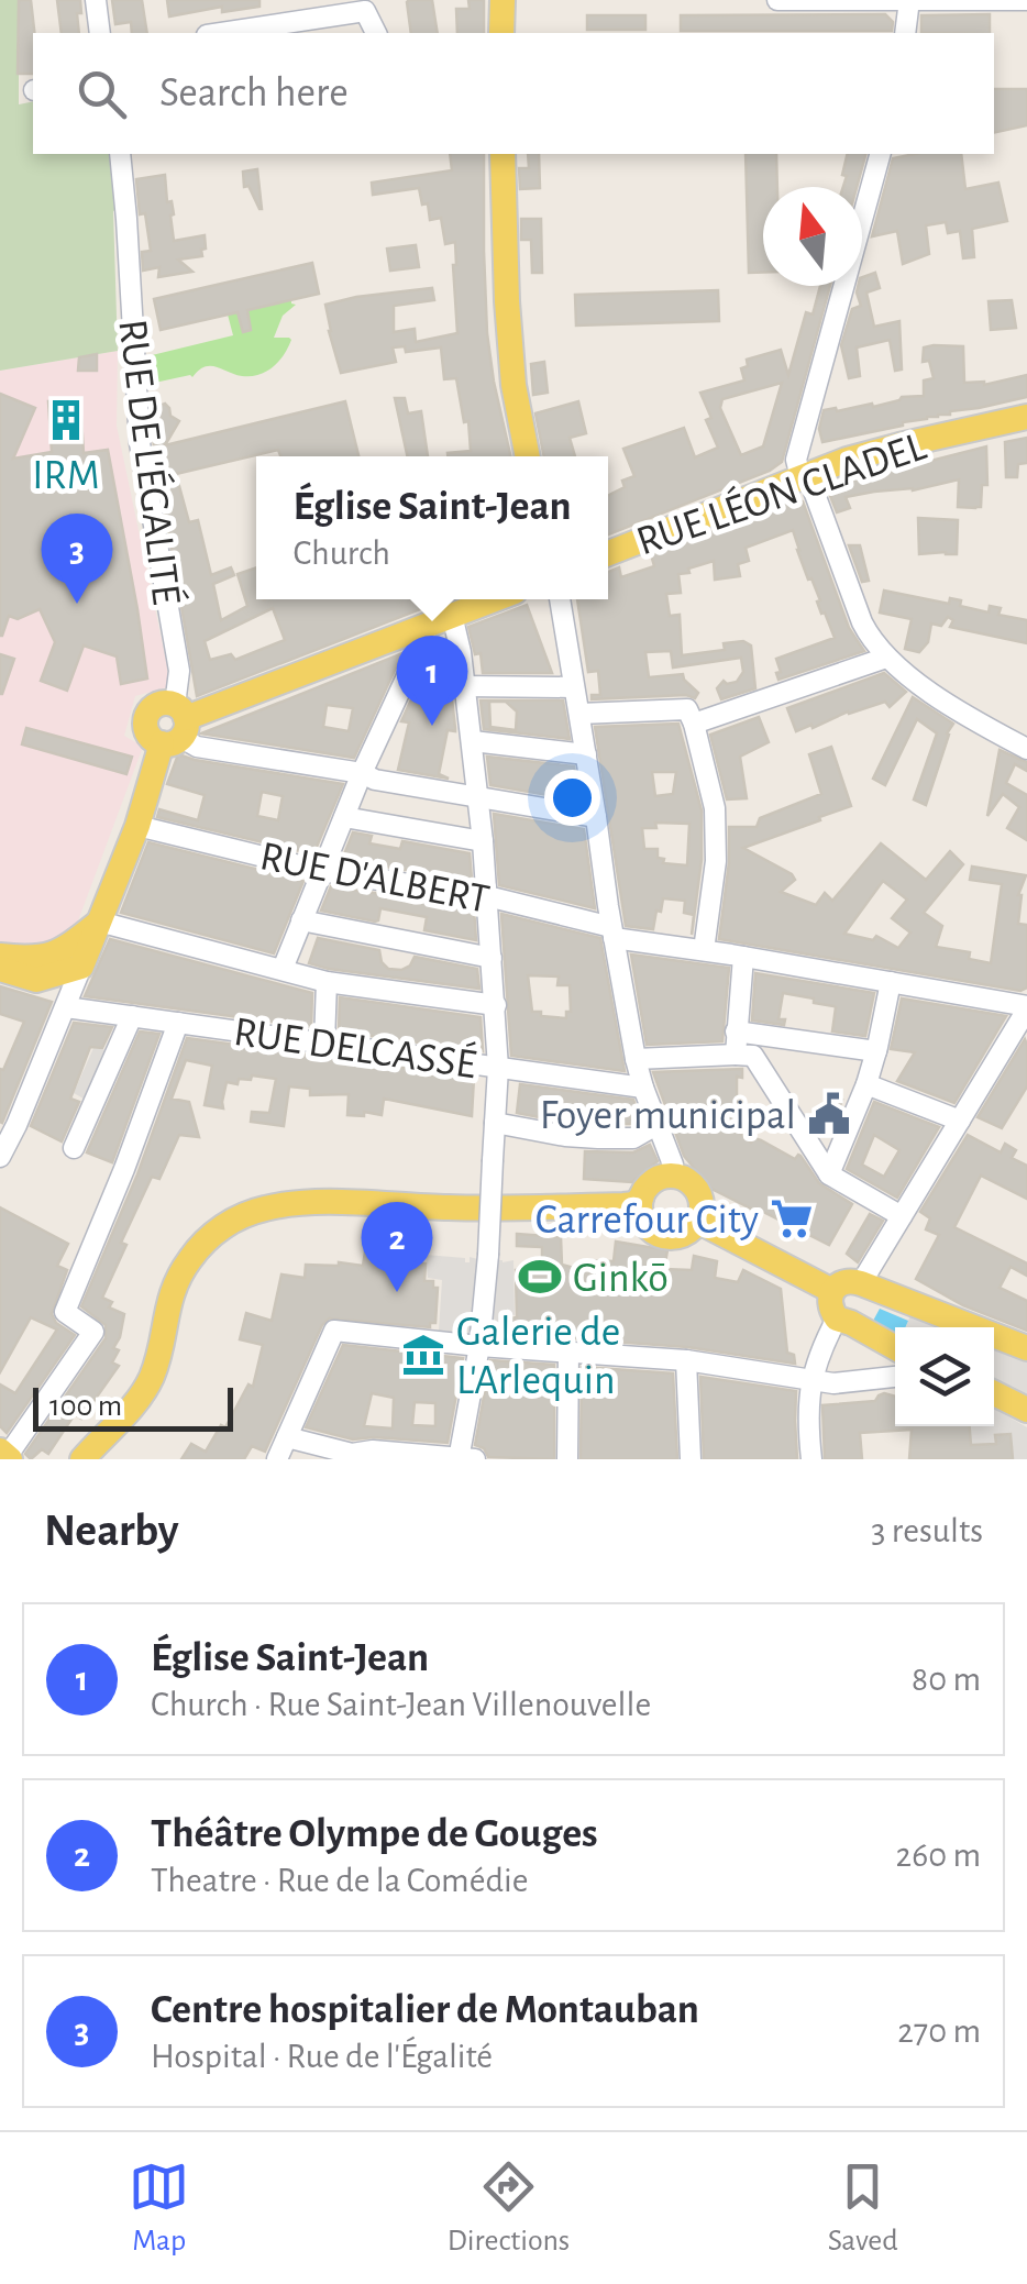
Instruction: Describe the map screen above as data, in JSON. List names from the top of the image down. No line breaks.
{"streets":{"main road":["RUE LÉON CLADEL"],"street":["RUE DE L'ÉGALITÉ","RUE D'ALBERT","RUE DELCASSÉ"]},"places":{"building":["IRM"],"public building":["Foyer municipal"],"supermarket":["Carrefour City"],"sports":["Ginkō"],"museum":["Galerie de L'Arlequin"]},"scale_bar":"100 m","north":"top","page":{"search":"Search here","popup":["Église Saint-Jean","Church"],"pins":["3","1","2"],"scale":"100 m","heading":["Nearby","3 results"],"list":[{"mark":"1","name":"Église Saint-Jean","note":"Church · Rue Saint-Jean Villenouvelle","value":"80 m"},{"mark":"2","name":"Théâtre Olympe de Gouges","note":"Theatre · Rue de la Comédie","value":"260 m"},{"mark":"3","name":"Centre hospitalier de Montauban","note":"Hospital · Rue de l'Égalité","value":"270 m"}],"nav":["Map","Directions","Saved"]}}
